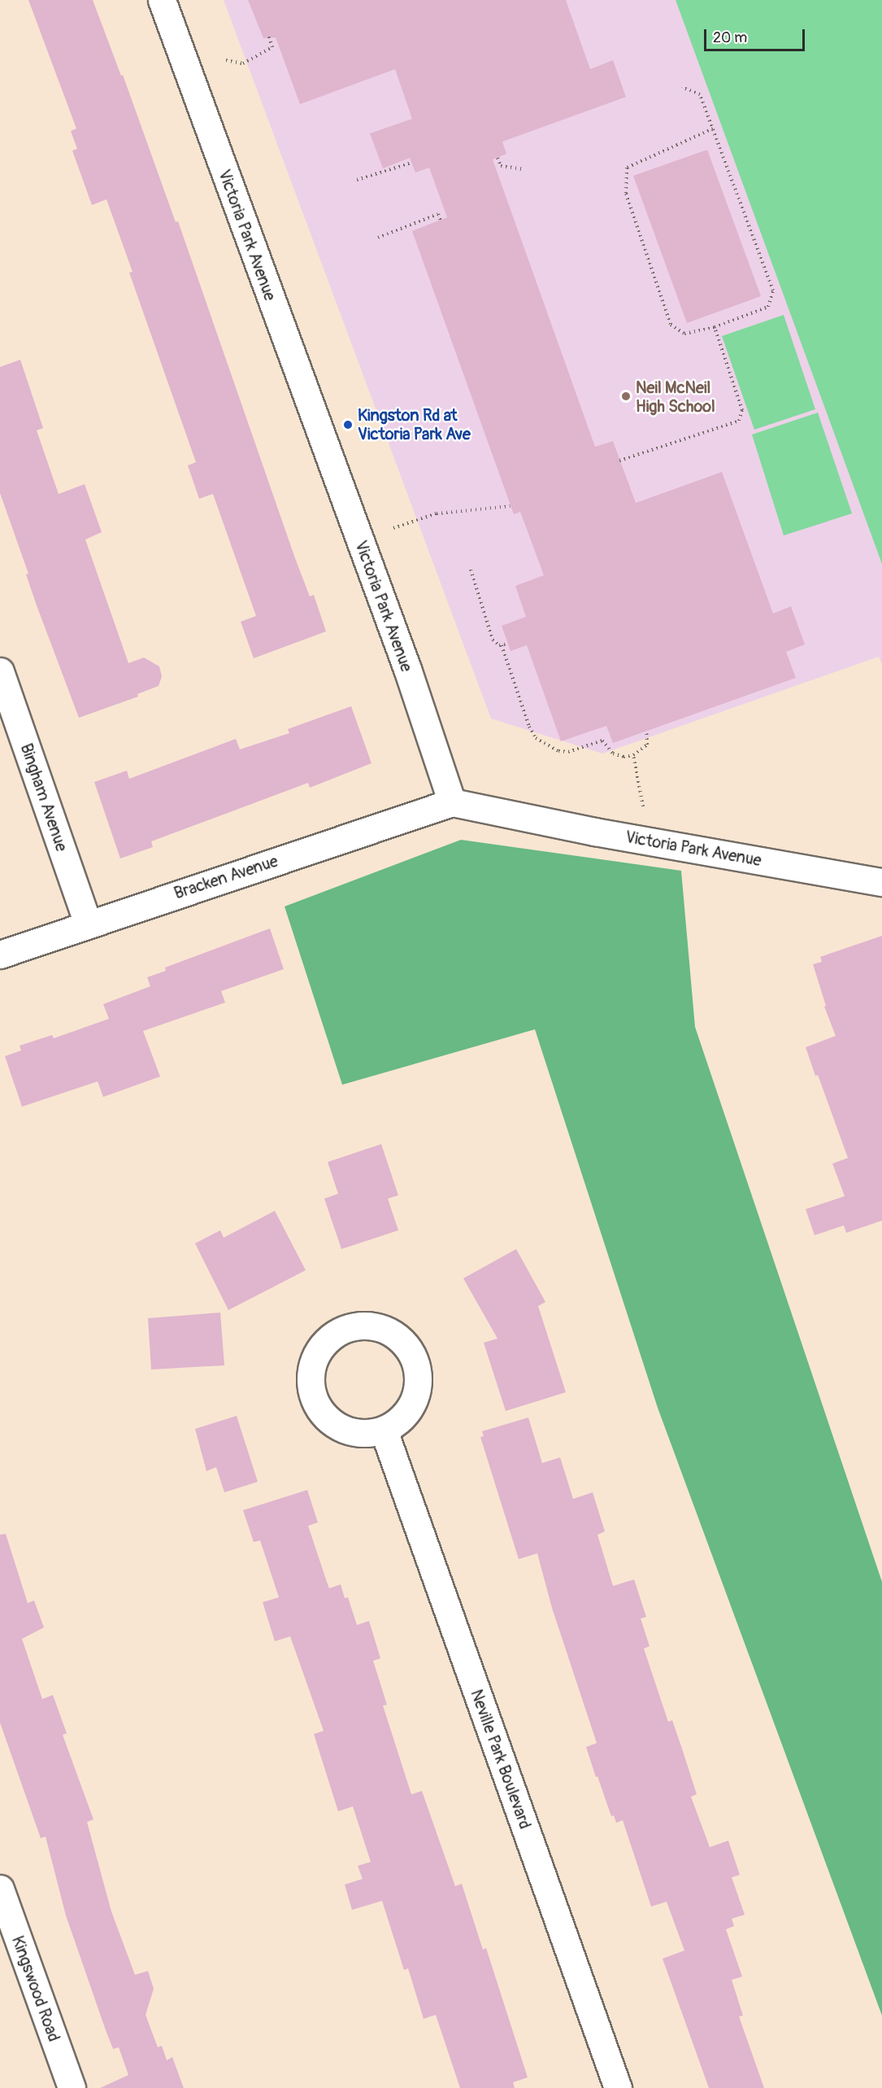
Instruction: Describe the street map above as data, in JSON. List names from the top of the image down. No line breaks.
{"streets":{"street":["Victoria Park Avenue","Bingham Avenue","Bracken Avenue","Neville Park Boulevard","Kingswood Road"]},"crossings":[["Victoria Park Avenue","Bracken Avenue"],["Bingham Avenue","Bracken Avenue"]],"places":["Neil McNeil High School","Kingston Rd at Victoria Park Ave"],"scale_bar":"20 m"}
